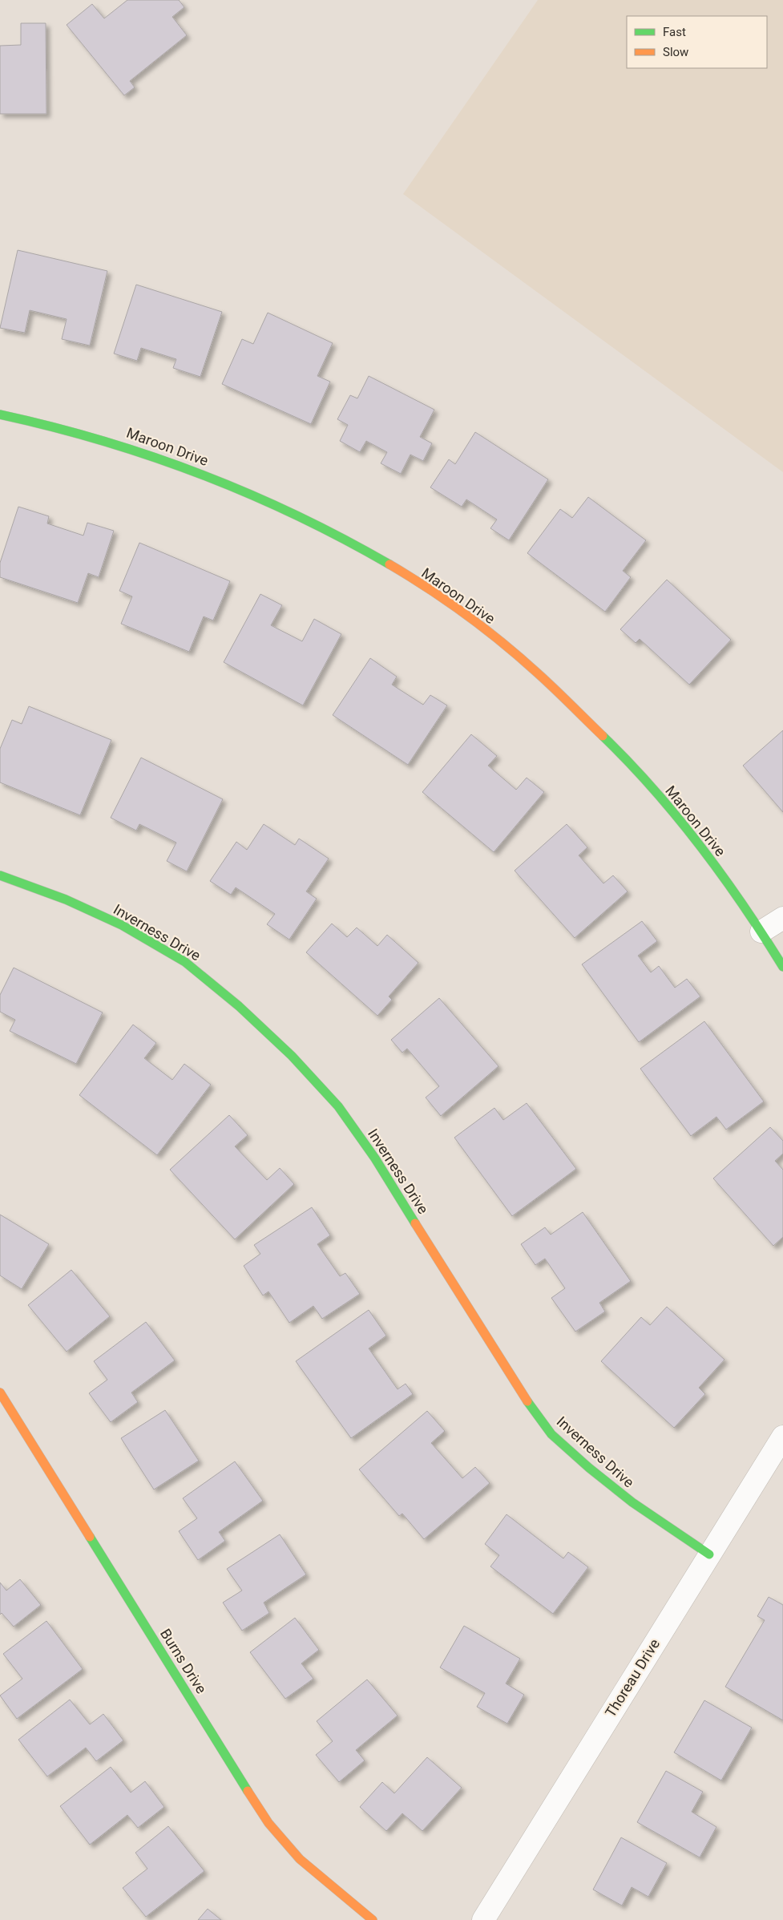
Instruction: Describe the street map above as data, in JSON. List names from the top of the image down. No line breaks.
{"streets":{"street":["Maroon Drive","Inverness Drive","Burns Drive","Thoreau Drive"]},"crossings":[["Inverness Drive","Thoreau Drive"]],"legend":["Fast","Slow"]}
